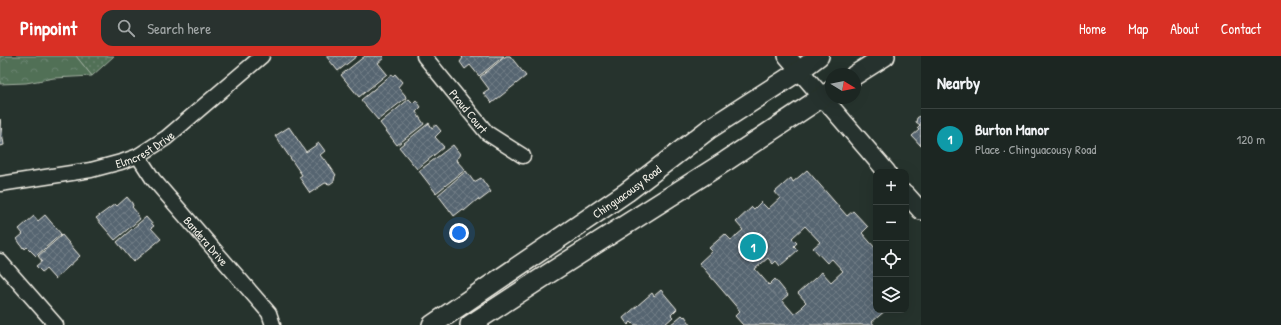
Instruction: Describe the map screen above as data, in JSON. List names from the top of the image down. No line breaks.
{"streets":{"main road":["Chinguacousy Road"],"street":["Proud Court","Elmcrest Drive","Bandera Drive"]},"crossings":[["Elmcrest Drive","Bandera Drive"]],"north":"right","page":{"header":"Pinpoint","search":"Search here","nav":["Home","Map","About","Contact"],"heading":"Nearby","list":[{"mark":"1","name":"Burton Manor","note":"Place · Chinguacousy Road","value":"120 m"}],"map_buttons":["+","−"],"pins":"1"}}
